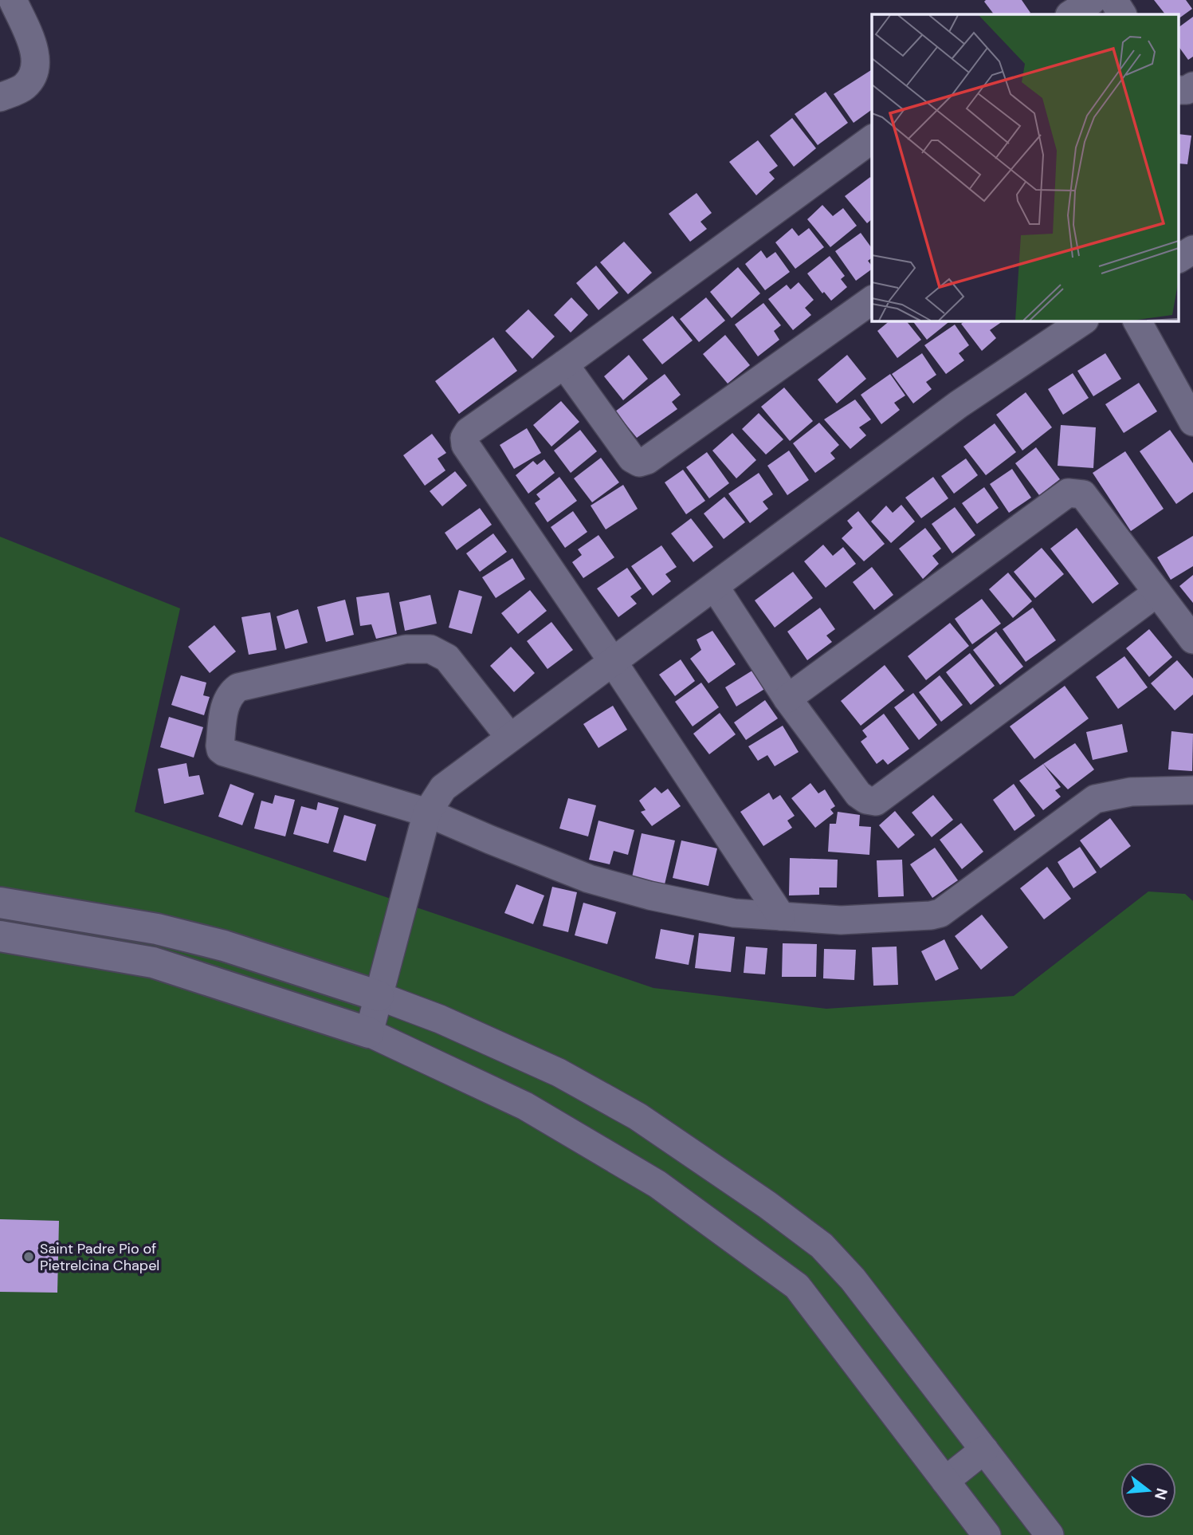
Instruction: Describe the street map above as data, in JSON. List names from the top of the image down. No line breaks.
{"places":["Saint Padre Pio of Pietrelcina Chapel"],"north":"right"}
